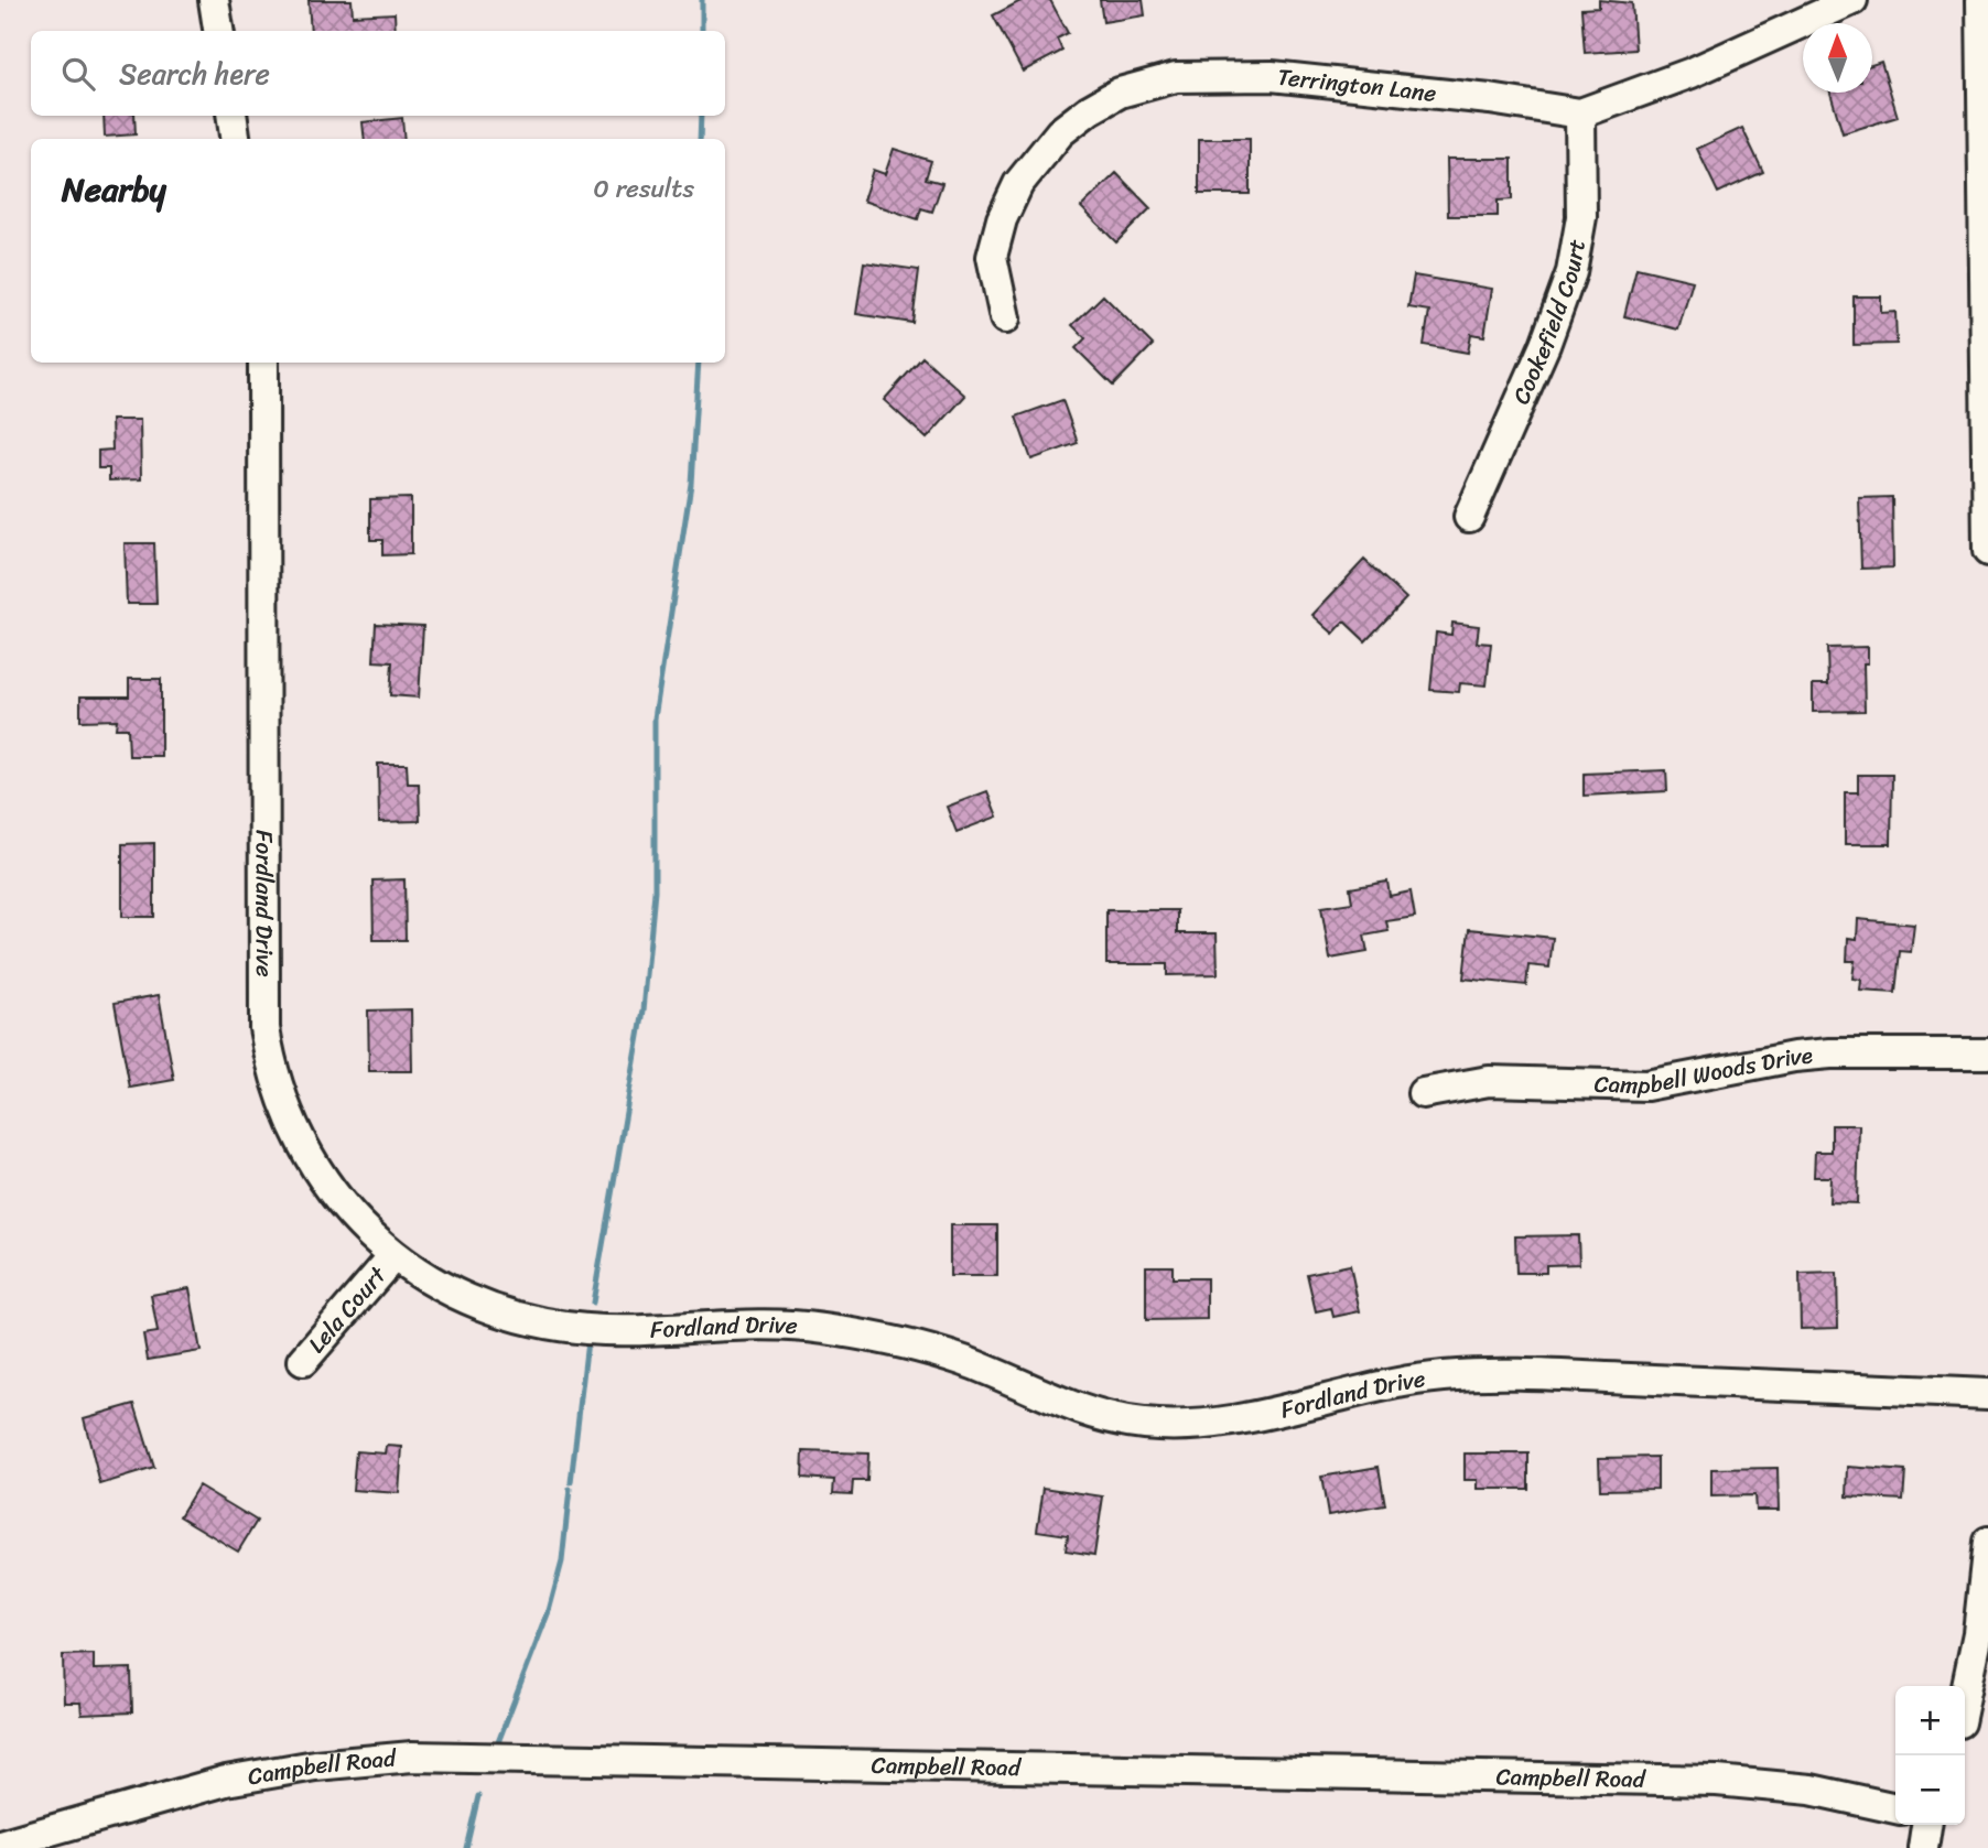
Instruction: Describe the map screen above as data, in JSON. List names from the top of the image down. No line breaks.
{"streets":{"street":["Terrington Lane","Cookefield Court","Fordland Drive","Campbell Woods Drive","Lela Court","Campbell Road"]},"crossings":[["Terrington Lane","Cookefield Court"],["Fordland Drive","Lela Court"]],"north":"top","page":{"search":"Search here","heading":["Nearby","0 results"],"map_buttons":["+","−"]}}
